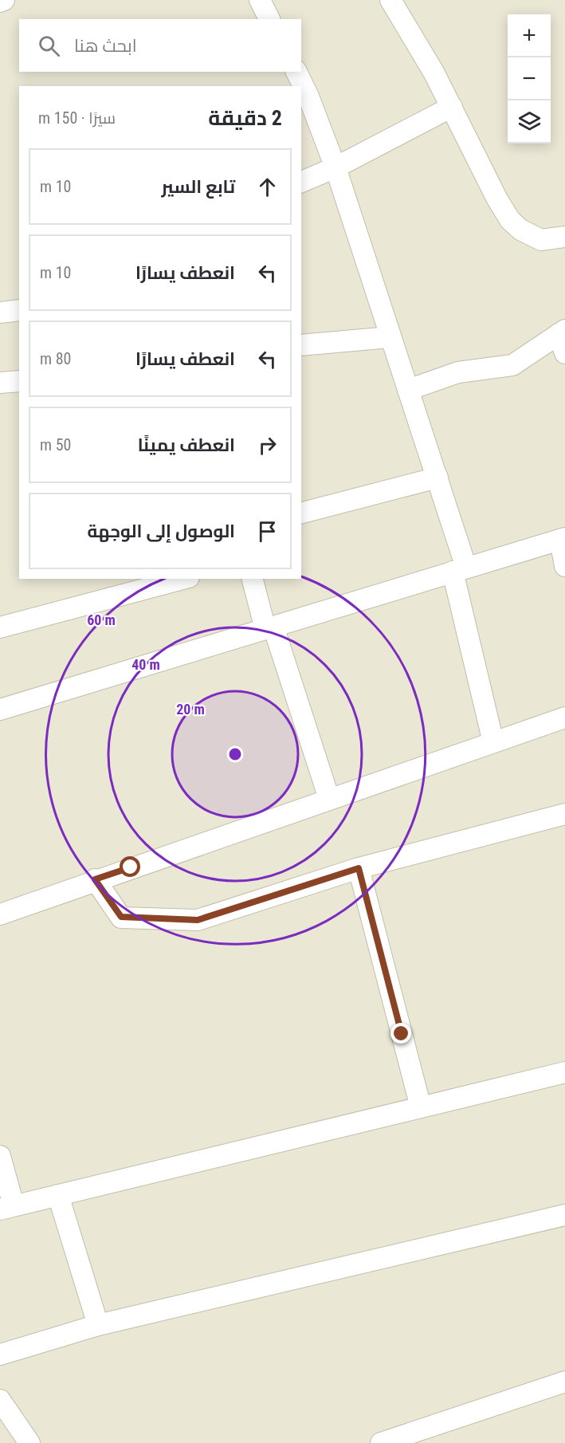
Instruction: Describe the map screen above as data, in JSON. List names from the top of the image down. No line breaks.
{"page":{"map_buttons":["+","−"],"search":"ابحث هنا","heading":["2 دقيقة","سيرًا · 150 m"],"list":[["تابع السير","10 m"],["انعطف يسارًا","10 m"],["انعطف يسارًا","80 m"],["انعطف يمينًا","50 m"],"الوصول إلى الوجهة"]},"rings":["60 m","40 m","20 m"]}
